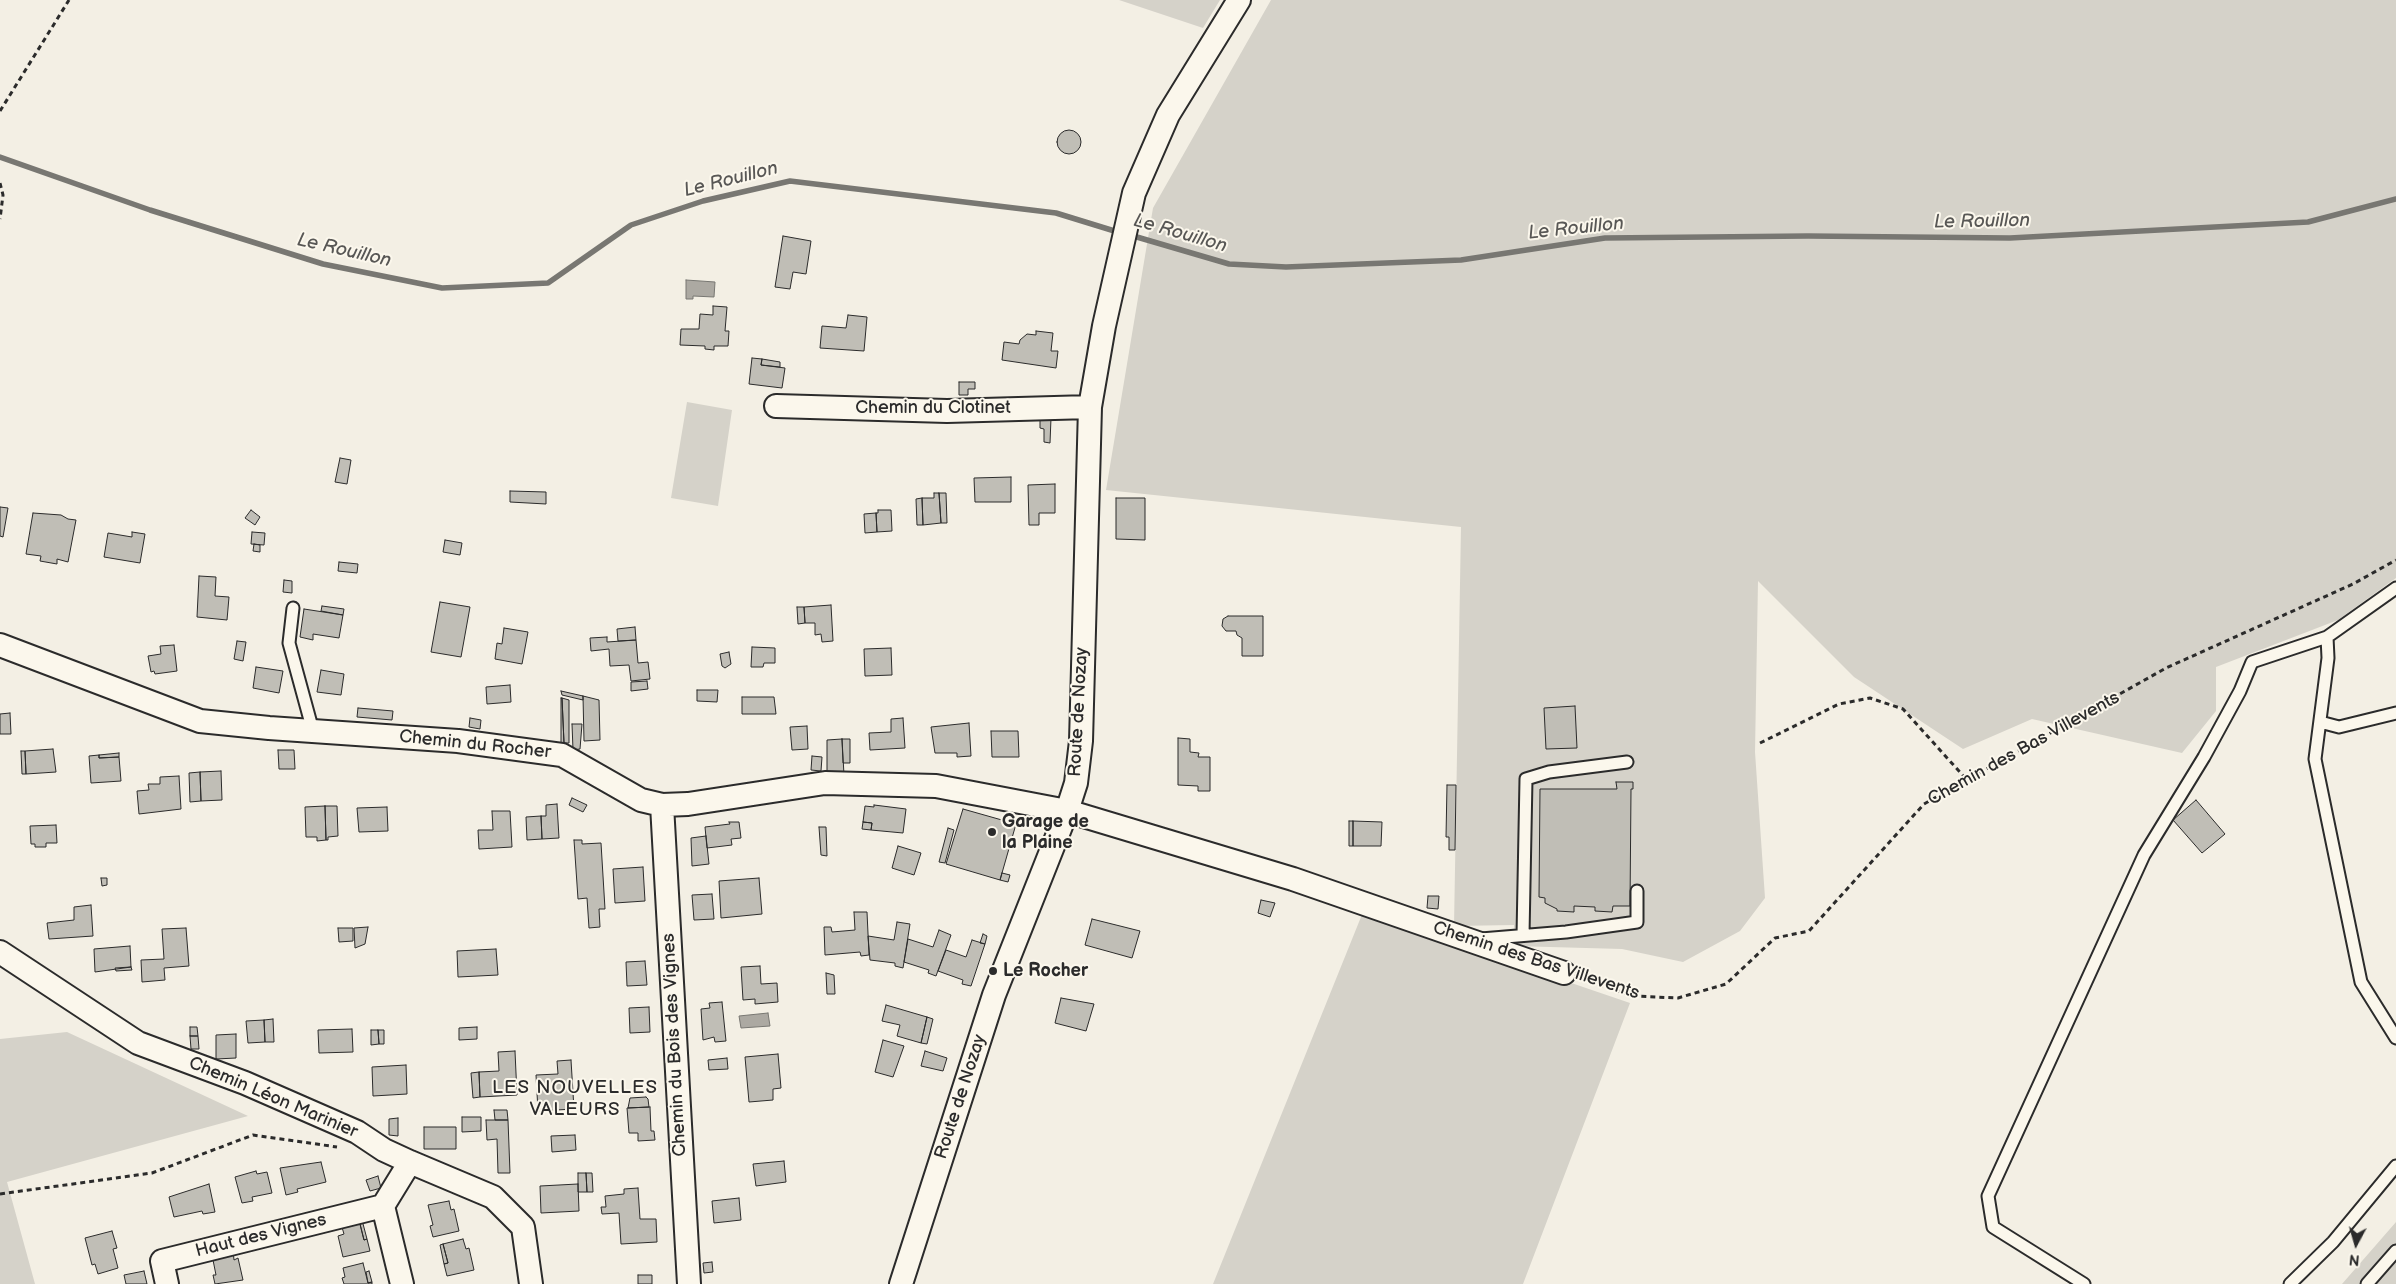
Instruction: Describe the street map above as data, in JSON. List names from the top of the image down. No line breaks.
{"streets":{"street":["Chemin du Clotinet","Route de Nozay","Chemin du Rocher","Chemin des Bas Villevents","Chemin du Bois des Vignes","Chemin Léon Marinier","Haut des Vignes"]},"crossings":[["Chemin du Clotinet","Route de Nozay"],["Route de Nozay","Chemin du Rocher"],["Route de Nozay","Chemin des Bas Villevents"],["Chemin du Rocher","Chemin des Bas Villevents"],["Chemin du Rocher","Chemin du Bois des Vignes"]],"districts":["LES NOUVELLES VALEURS"],"water":["Le Rouillon"],"places":["Garage de la Plaine","Le Rocher"],"north":"bottom"}
